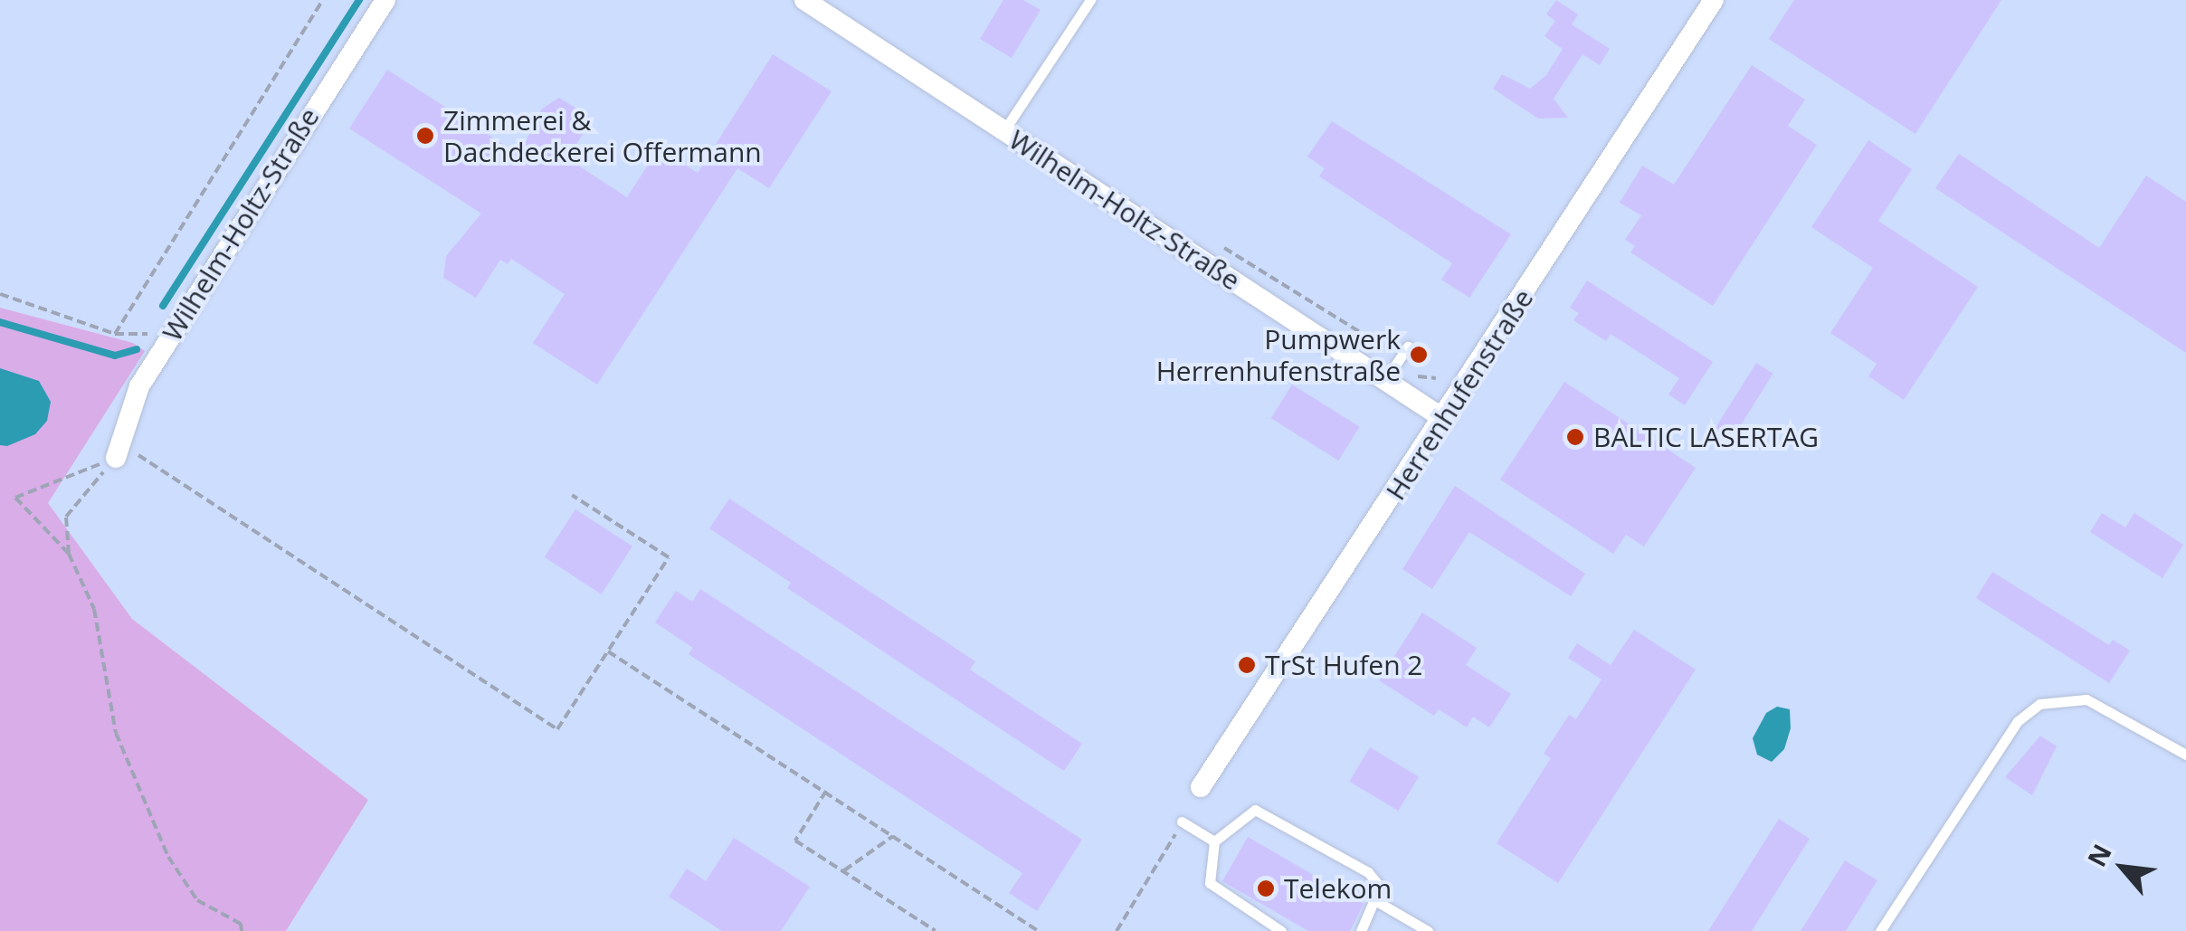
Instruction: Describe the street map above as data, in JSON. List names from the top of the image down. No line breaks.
{"streets":{"street":["Wilhelm-Holtz-Straße","Herrenhufenstraße"]},"crossings":[["Wilhelm-Holtz-Straße","Herrenhufenstraße"]],"places":["Zimmerei & Dachdeckerei Offermann","Pumpwerk Herrenhufenstraße","BALTIC LASERTAG","TrSt Hufen 2","Telekom"],"north":"top left"}
